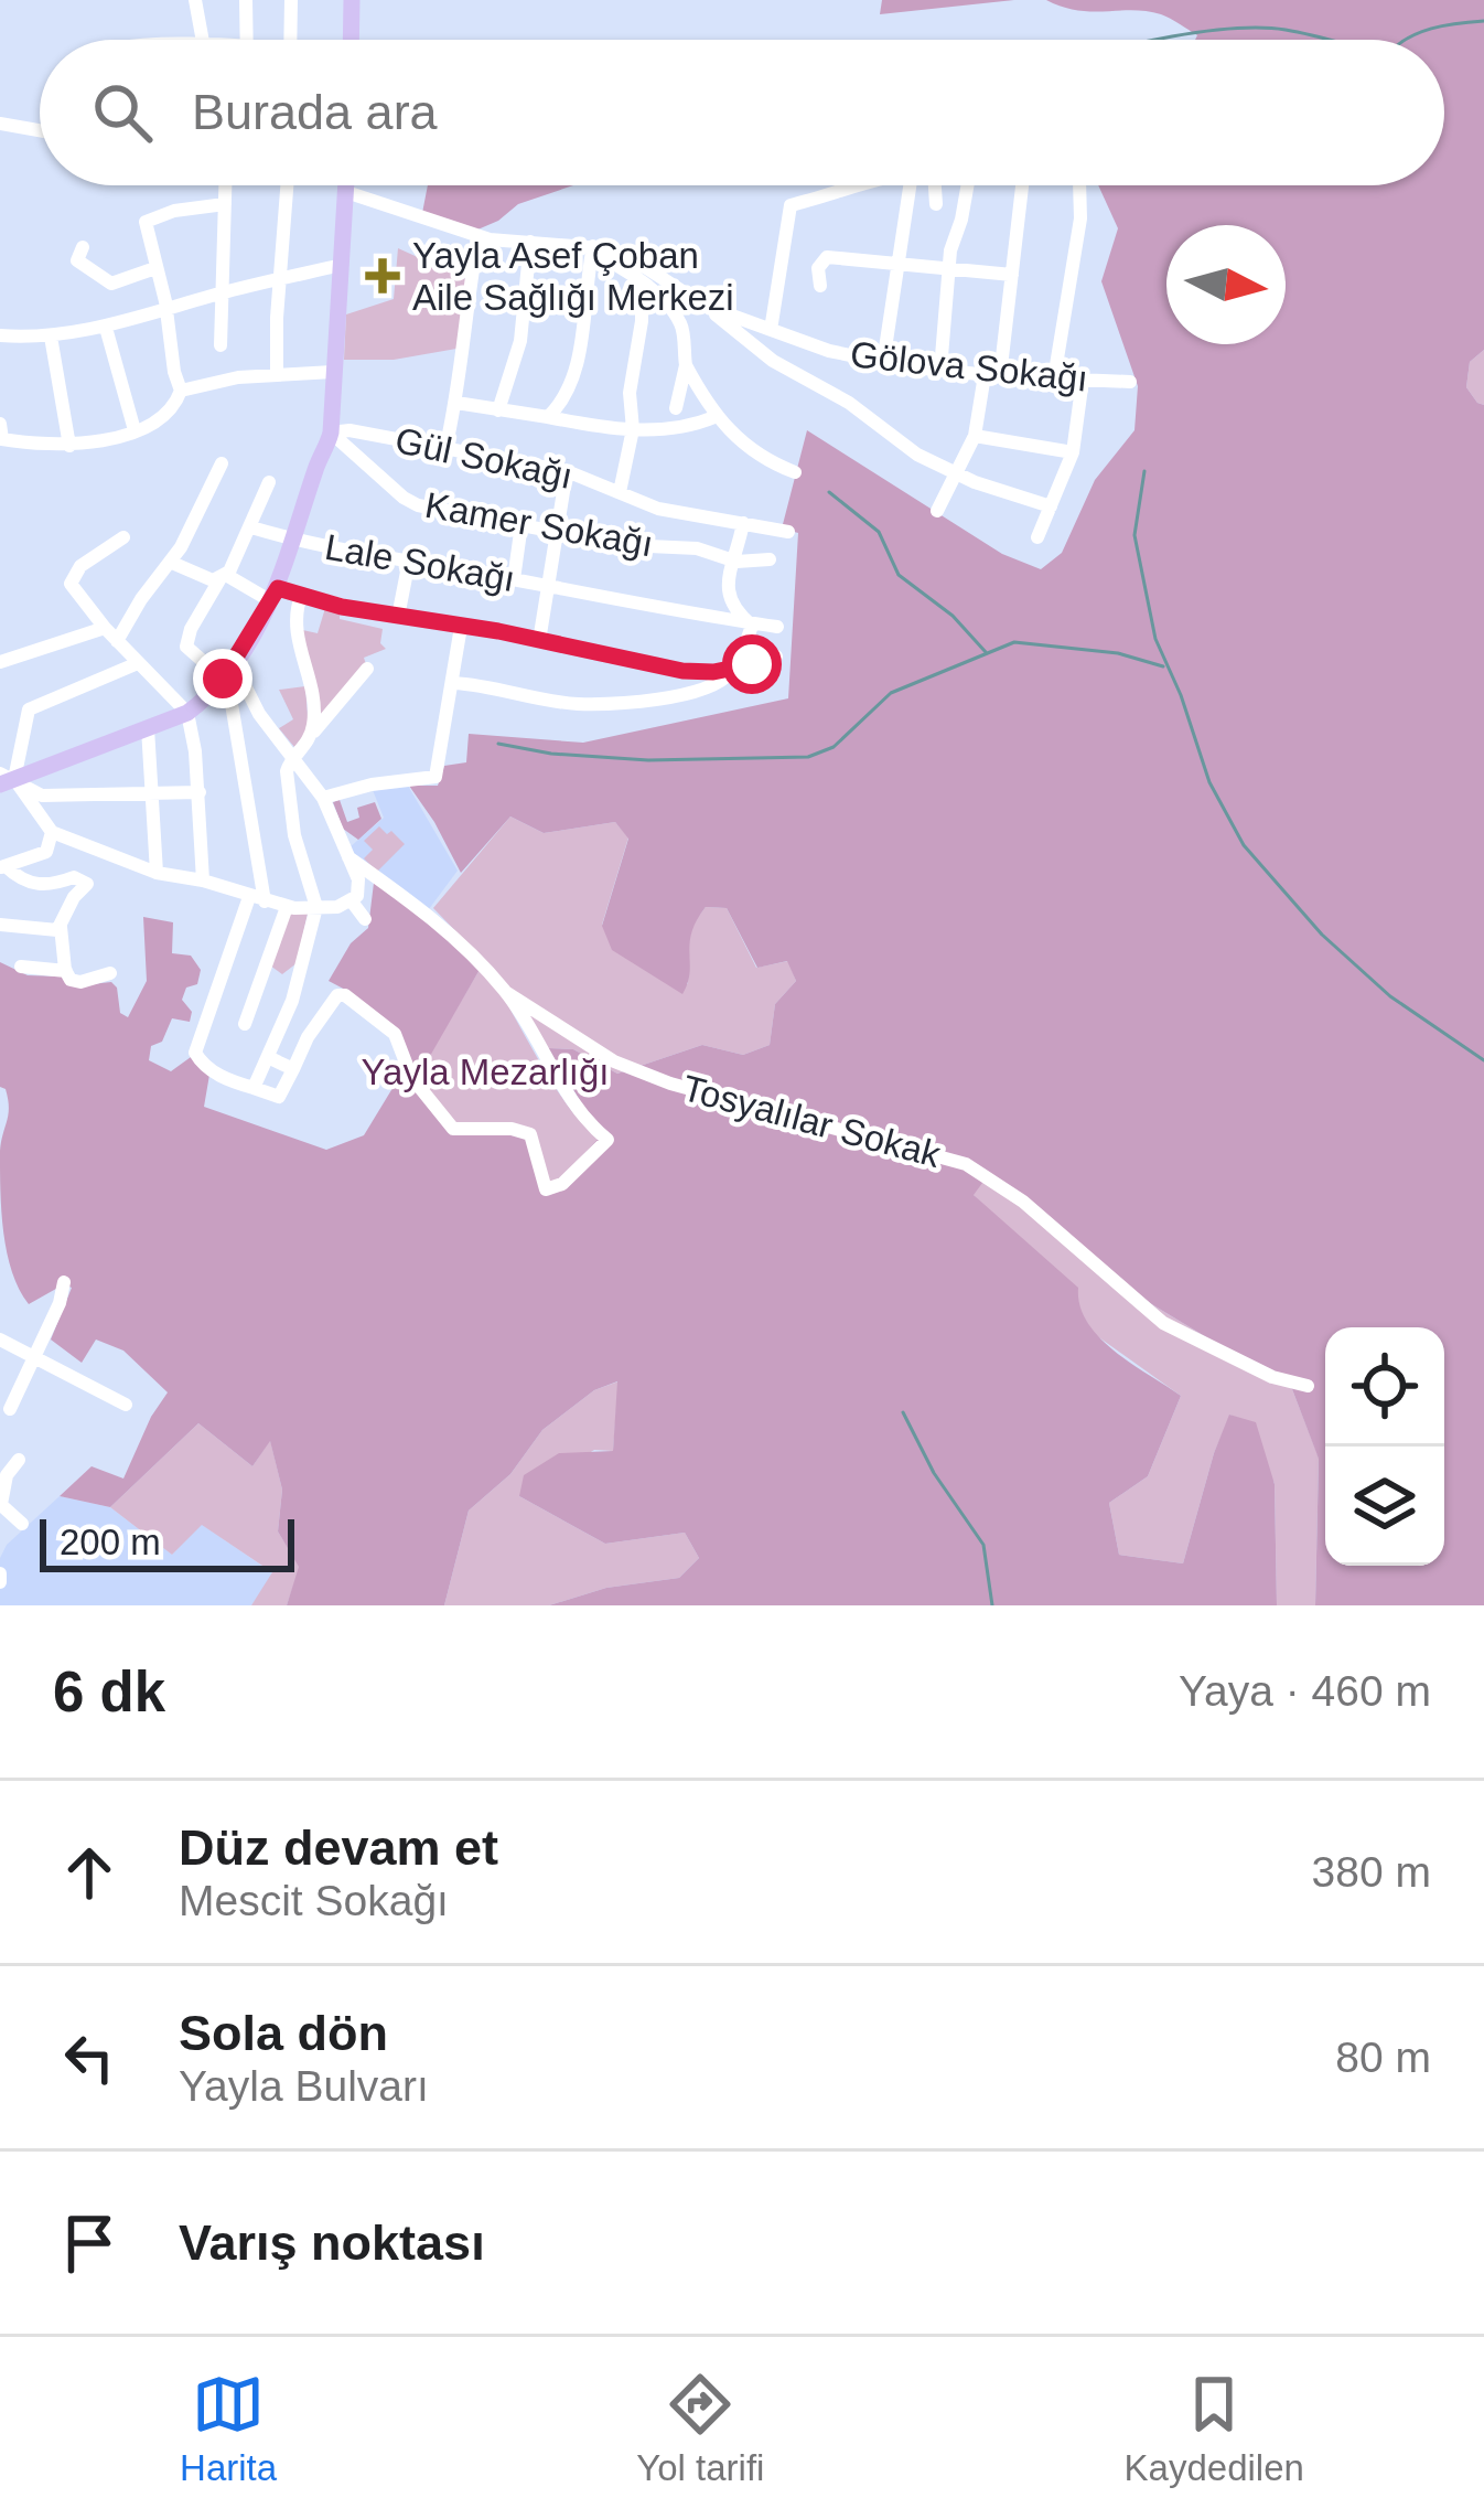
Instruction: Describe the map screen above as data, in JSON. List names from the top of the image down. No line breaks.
{"streets":{"street":["Gölova Sokağı","Gül Sokağı","Kamer Sokağı","Lale Sokağı","Tosyalılar Sokak"]},"crossings":[["Gül Sokağı","Kamer Sokağı"]],"parks":["Yayla Mezarlığı"],"places":{"health":["Yayla Asef Çoban Aile Sağlığı Merkezi"]},"scale_bar":"200 m","north":"right","page":{"search":"Burada ara","scale":"200 m","heading":["6 dk","Yaya · 460 m"],"list":[["Düz devam et","Mescit Sokağı","380 m"],["Sola dön","Yayla Bulvarı","80 m"],"Varış noktası"],"nav":["Harita","Yol tarifi","Kaydedilen"]}}
